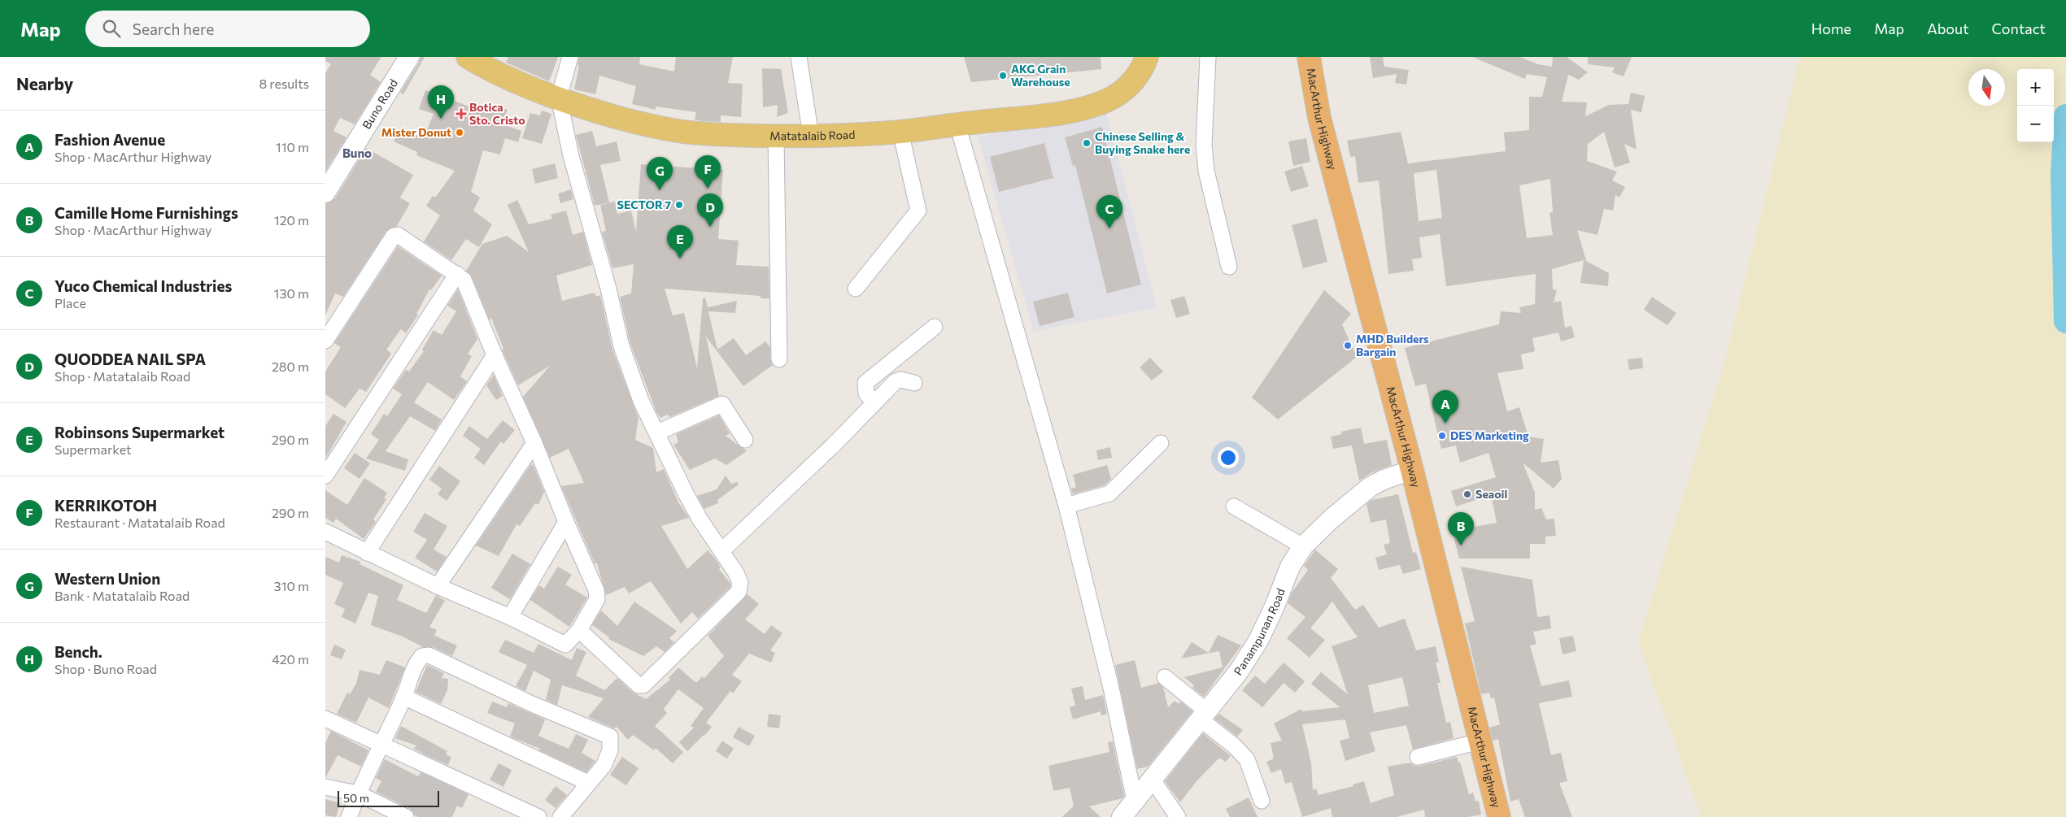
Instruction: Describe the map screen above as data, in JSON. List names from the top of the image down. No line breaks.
{"streets":{"highway":["MacArthur Highway"],"main road":["Matatalaib Road"],"street":["Buno Road","Panampunan Road"]},"crossings":[["MacArthur Highway","Panampunan Road"]],"districts":["Buno"],"places":{"other":["AKG Grain Warehouse","Mister Donut","Chinese Selling & Buying Snake here","SECTOR 7","MHD Builders Bargain","DES Marketing","Seaoil"],"health":["Botica Sto. Cristo"]},"scale_bar":"50 m","north":"bottom","page":{"header":"Map","search":"Search here","nav":["Home","Map","About","Contact"],"heading":["Nearby","8 results"],"map_buttons":["+","−"],"pins":["H","F","G","D","C","E","A","B"],"list":[{"mark":"A","name":"Fashion Avenue","note":"Shop · MacArthur Highway","value":"110 m"},{"mark":"B","name":"Camille Home Furnishings","note":"Shop · MacArthur Highway","value":"120 m"},{"mark":"C","name":"Yuco Chemical Industries","note":"Place","value":"130 m"},{"mark":"D","name":"QUODDEA NAIL SPA","note":"Shop · Matatalaib Road","value":"280 m"},{"mark":"E","name":"Robinsons Supermarket","note":"Supermarket","value":"290 m"},{"mark":"F","name":"KERRIKOTOH","note":"Restaurant · Matatalaib Road","value":"290 m"},{"mark":"G","name":"Western Union","note":"Bank · Matatalaib Road","value":"310 m"},{"mark":"H","name":"Bench.","note":"Shop · Buno Road","value":"420 m"}],"scale":"50 m"}}
